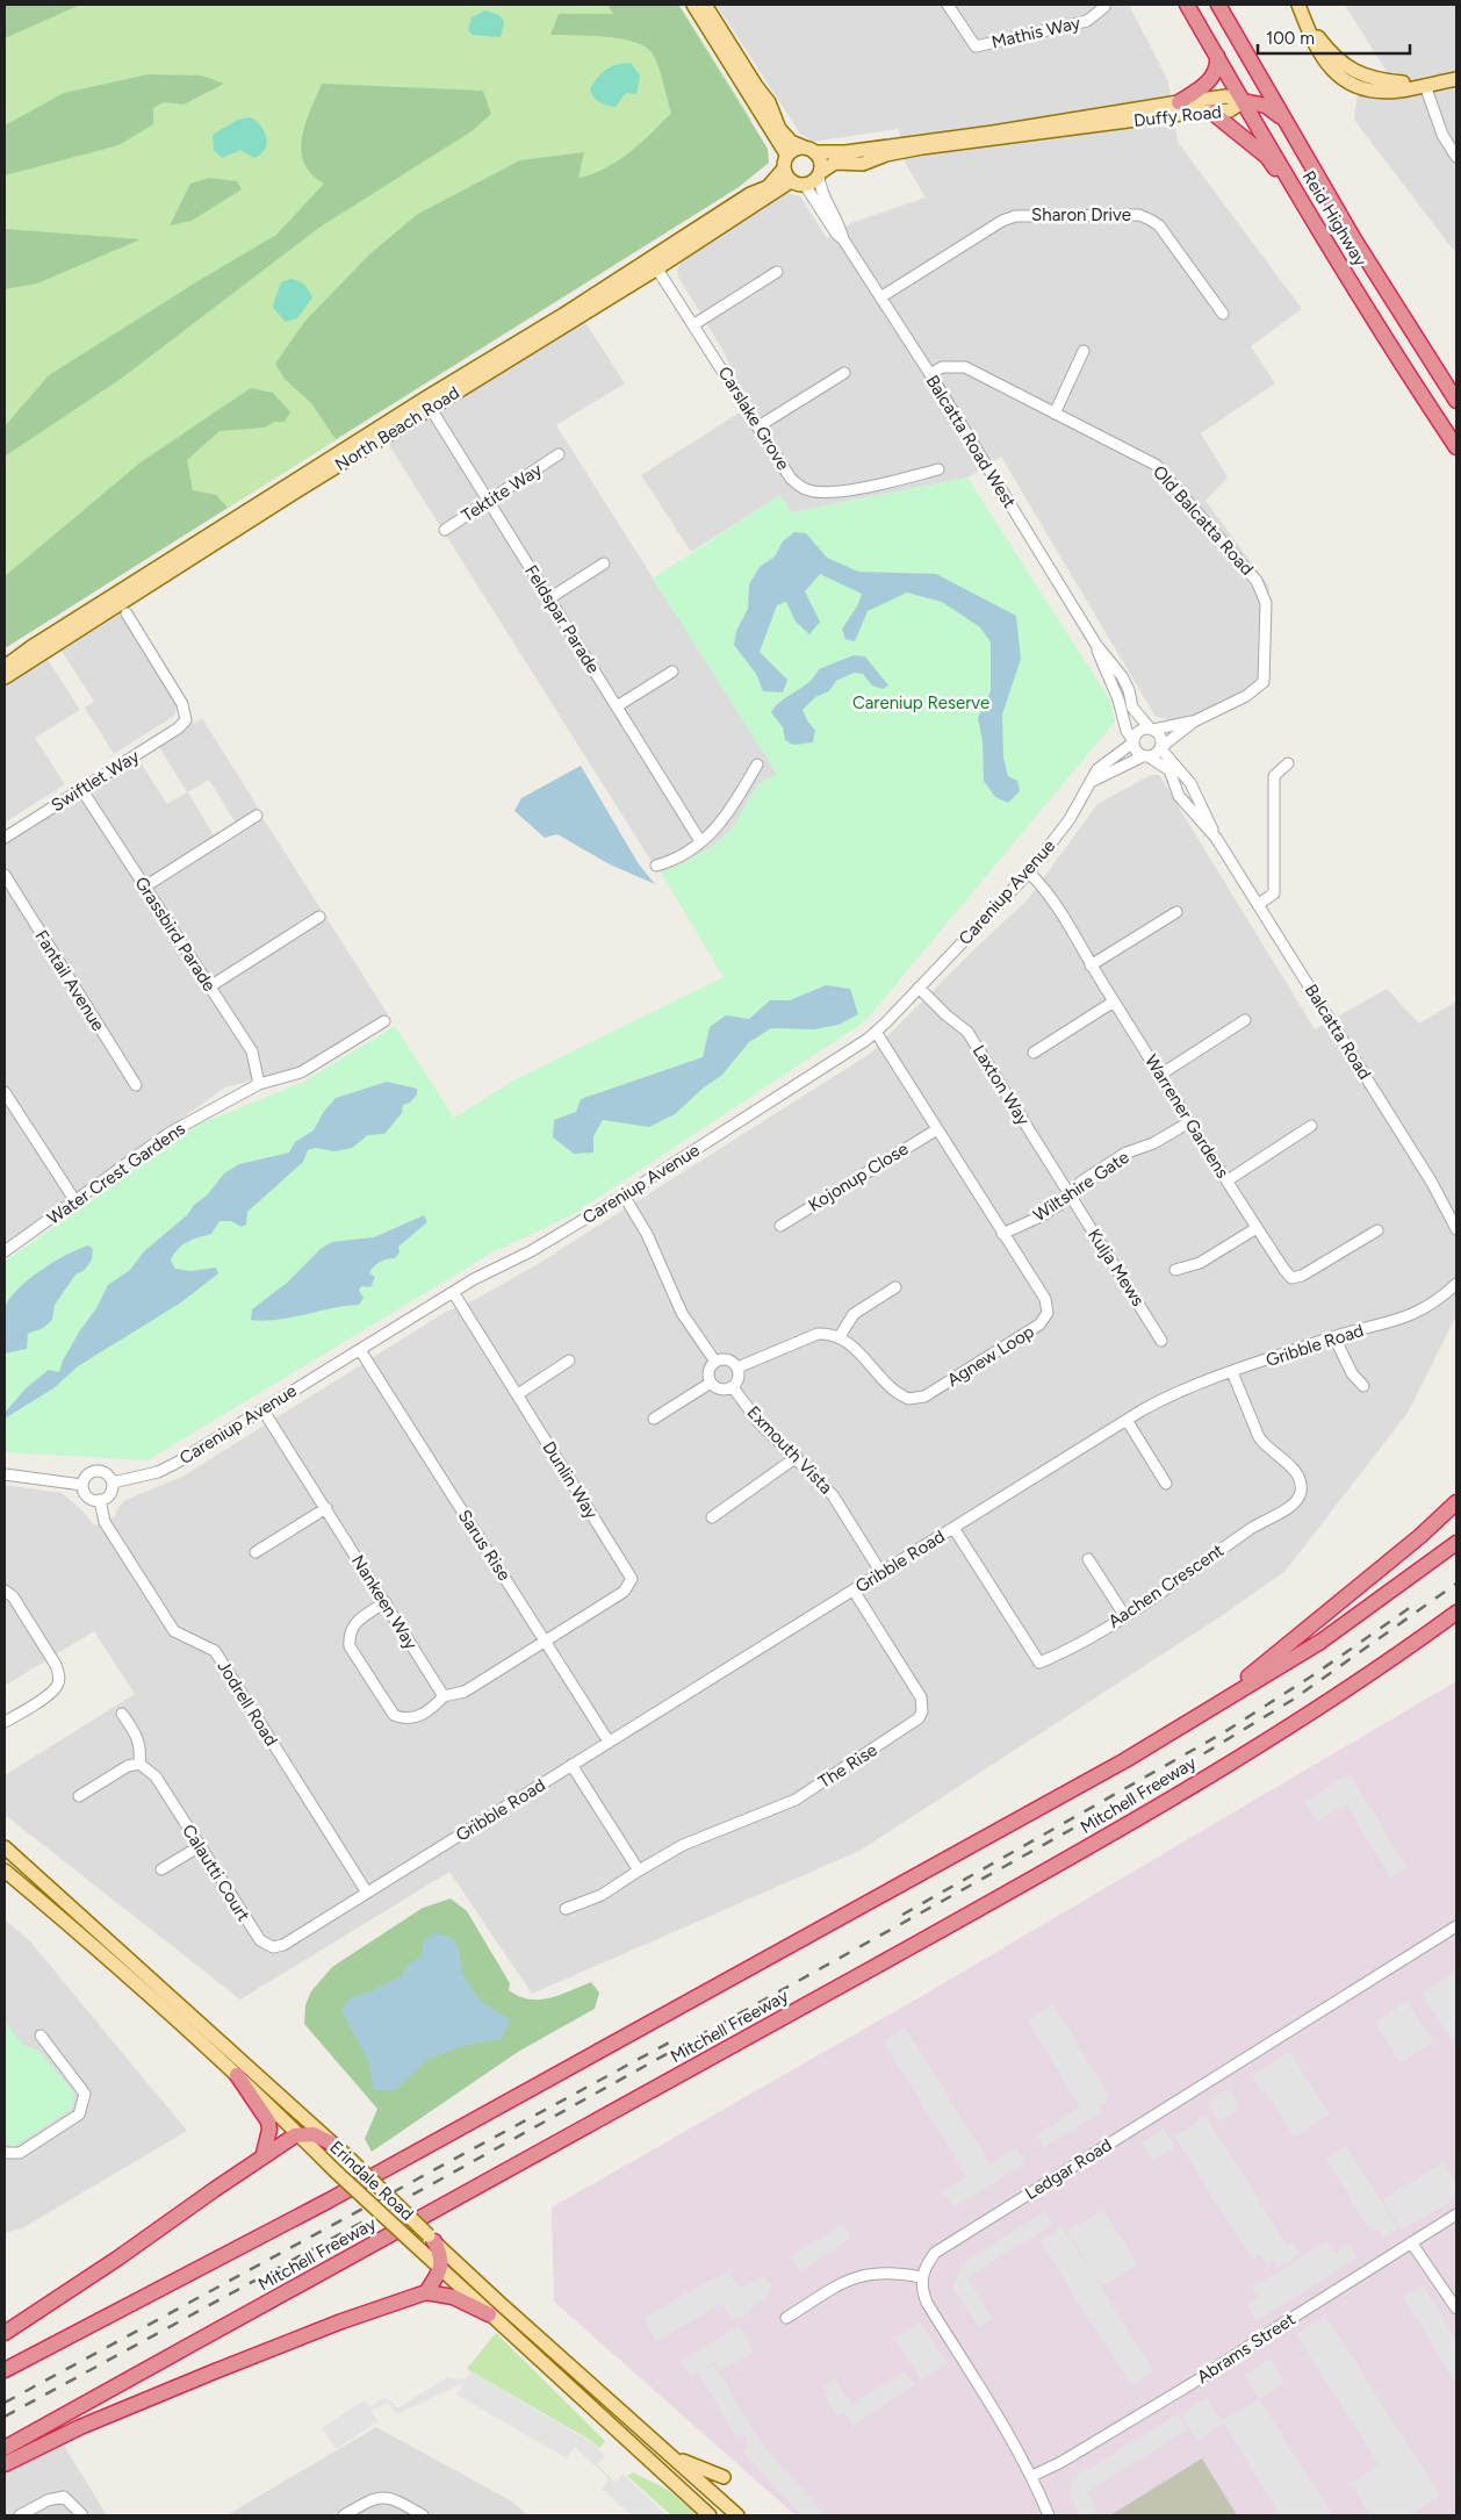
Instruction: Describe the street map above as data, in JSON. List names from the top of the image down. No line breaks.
{"streets":{"highway":["Reid Highway","Mitchell Freeway"],"main road":["Duffy Road","North Beach Road","Erindale Road"],"street":["Mathis Way","Sharon Drive","Carslake Grove","Balcatta Road West","Tektite Way","Old Balcatta Road","Feldspar Parade","Swiftlet Way","Careniup Avenue","Grassbird Parade","Fantail Avenue","Balcatta Road","Laxton Way","Warrener Gardens","Water Crest Gardens","Kojonup Close","Wiltshire Gate","Kulja Mews","Gribble Road","Agnew Loop","Exmouth Vista","Dunlin Way","Sarus Rise","Aachen Crescent","Nankeen Way","Jodrell Road","The Rise","Calautti Court","Ledgar Road","Abrams Street"]},"crossings":[["Duffy Road","Reid Highway"],["Duffy Road","North Beach Road"],["Duffy Road","Balcatta Road West"],["Sharon Drive","Balcatta Road West"],["Carslake Grove","North Beach Road"],["North Beach Road","Balcatta Road West"],["North Beach Road","Feldspar Parade"],["Balcatta Road West","Old Balcatta Road"],["Balcatta Road West","Careniup Avenue"],["Balcatta Road West","Balcatta Road"],["Tektite Way","Feldspar Parade"],["Swiftlet Way","Grassbird Parade"],["Careniup Avenue","Balcatta Road"],["Careniup Avenue","Laxton Way"],["Careniup Avenue","Warrener Gardens"],["Careniup Avenue","Agnew Loop"],["Careniup Avenue","Dunlin Way"],["Careniup Avenue","Sarus Rise"],["Careniup Avenue","Nankeen Way"],["Careniup Avenue","Jodrell Road"],["Grassbird Parade","Water Crest Gardens"],["Laxton Way","Wiltshire Gate"],["Laxton Way","Kulja Mews"],["Warrener Gardens","Wiltshire Gate"],["Kojonup Close","Agnew Loop"],["Wiltshire Gate","Kulja Mews"],["Wiltshire Gate","Agnew Loop"],["Gribble Road","Exmouth Vista"],["Gribble Road","Sarus Rise"],["Gribble Road","Aachen Crescent"],["Gribble Road","Jodrell Road"],["Gribble Road","The Rise"],["Gribble Road","Calautti Court"],["Dunlin Way","Sarus Rise"],["Jodrell Road","Calautti Court"]],"parks":["Careniup Reserve"],"scale_bar":"100 m"}
